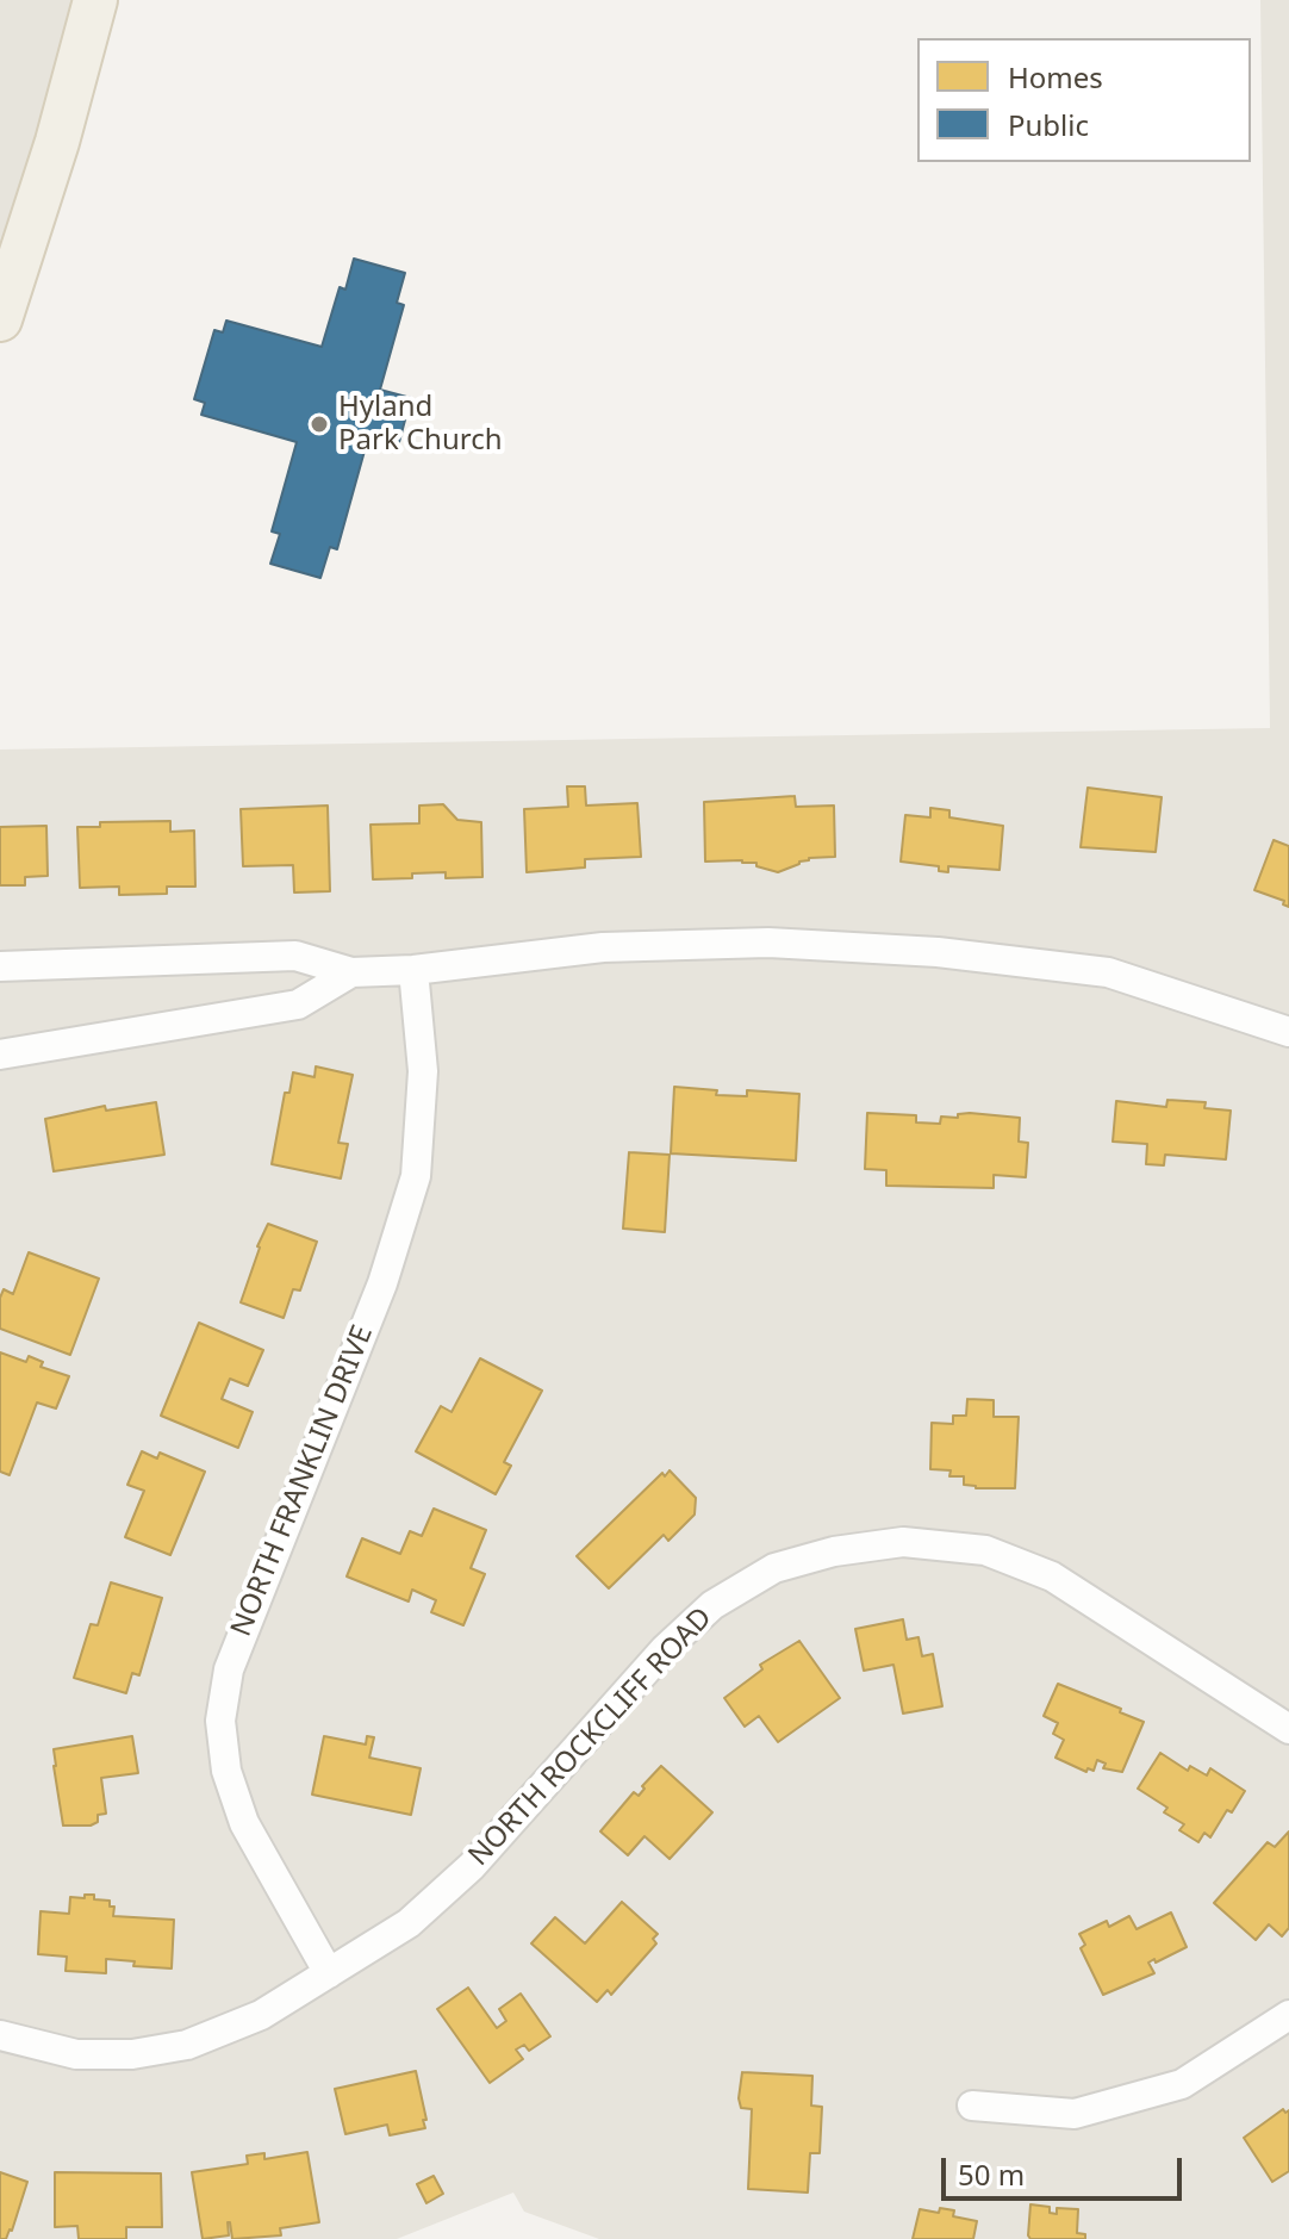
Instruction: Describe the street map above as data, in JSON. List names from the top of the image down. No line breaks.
{"streets":{"street":["NORTH FRANKLIN DRIVE","NORTH ROCKCLIFF ROAD"]},"crossings":[["NORTH FRANKLIN DRIVE","NORTH ROCKCLIFF ROAD"]],"places":["Hyland Park Church"],"legend":["Homes","Public"],"scale_bar":"50 m"}
